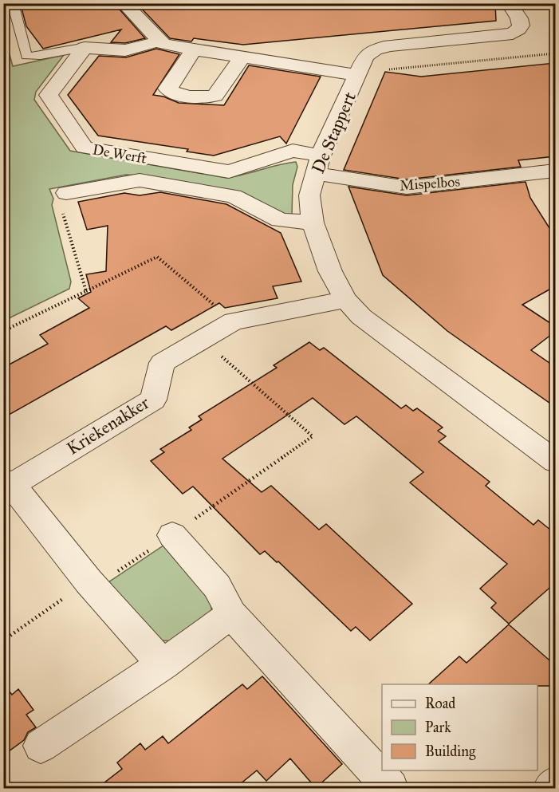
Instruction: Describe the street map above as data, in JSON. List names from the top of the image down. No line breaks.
{"streets":{"street":["De Stappert","De Werft","Mispelbos","Kriekenakker"]},"crossings":[["De Stappert","De Werft"],["De Stappert","Mispelbos"],["De Stappert","Kriekenakker"],["De Werft","Mispelbos"]],"legend":["Road","Park","Building"]}
